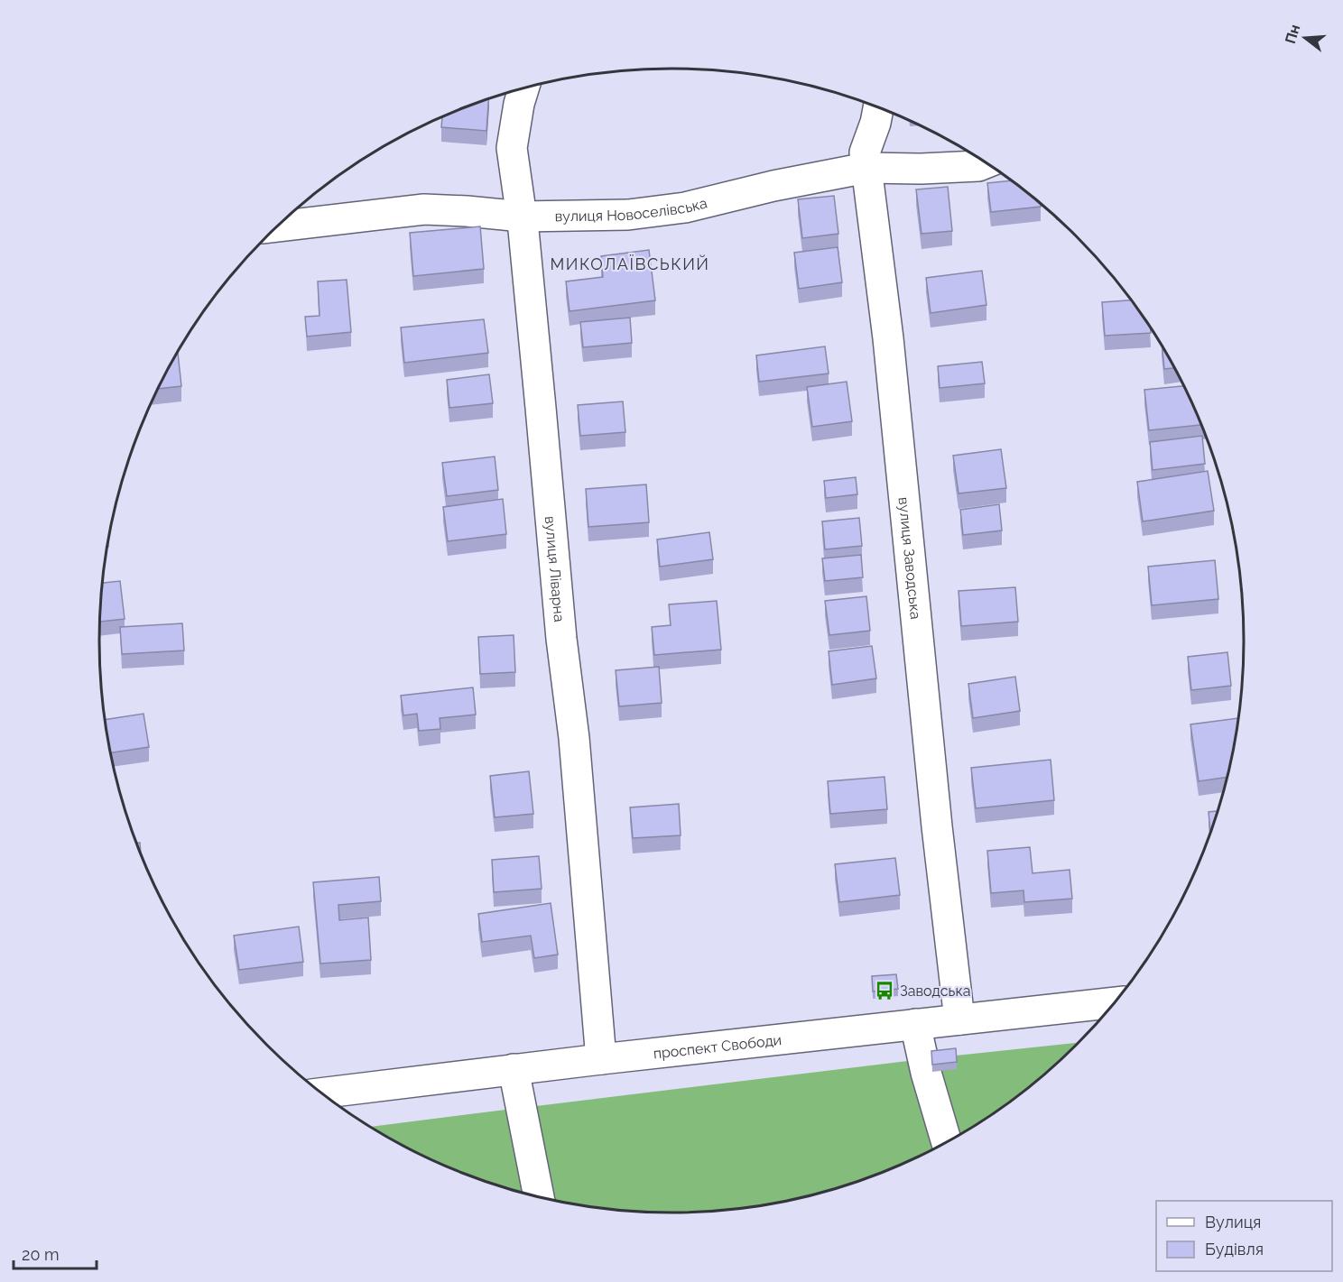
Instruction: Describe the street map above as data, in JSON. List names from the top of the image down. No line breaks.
{"streets":{"street":["вулиця Новоселівська","вулиця Заводська","вулиця Ліварна","проспект Свободи"]},"crossings":[["вулиця Новоселівська","вулиця Заводська"],["вулиця Новоселівська","вулиця Ліварна"],["вулиця Заводська","проспект Свободи"],["вулиця Ліварна","проспект Свободи"]],"districts":["МИКОЛАЇВСЬКИЙ"],"places":{"bus stop":["Заводська"]},"legend":["Вулиця","Будівля"],"scale_bar":"20 m","north":"left"}
